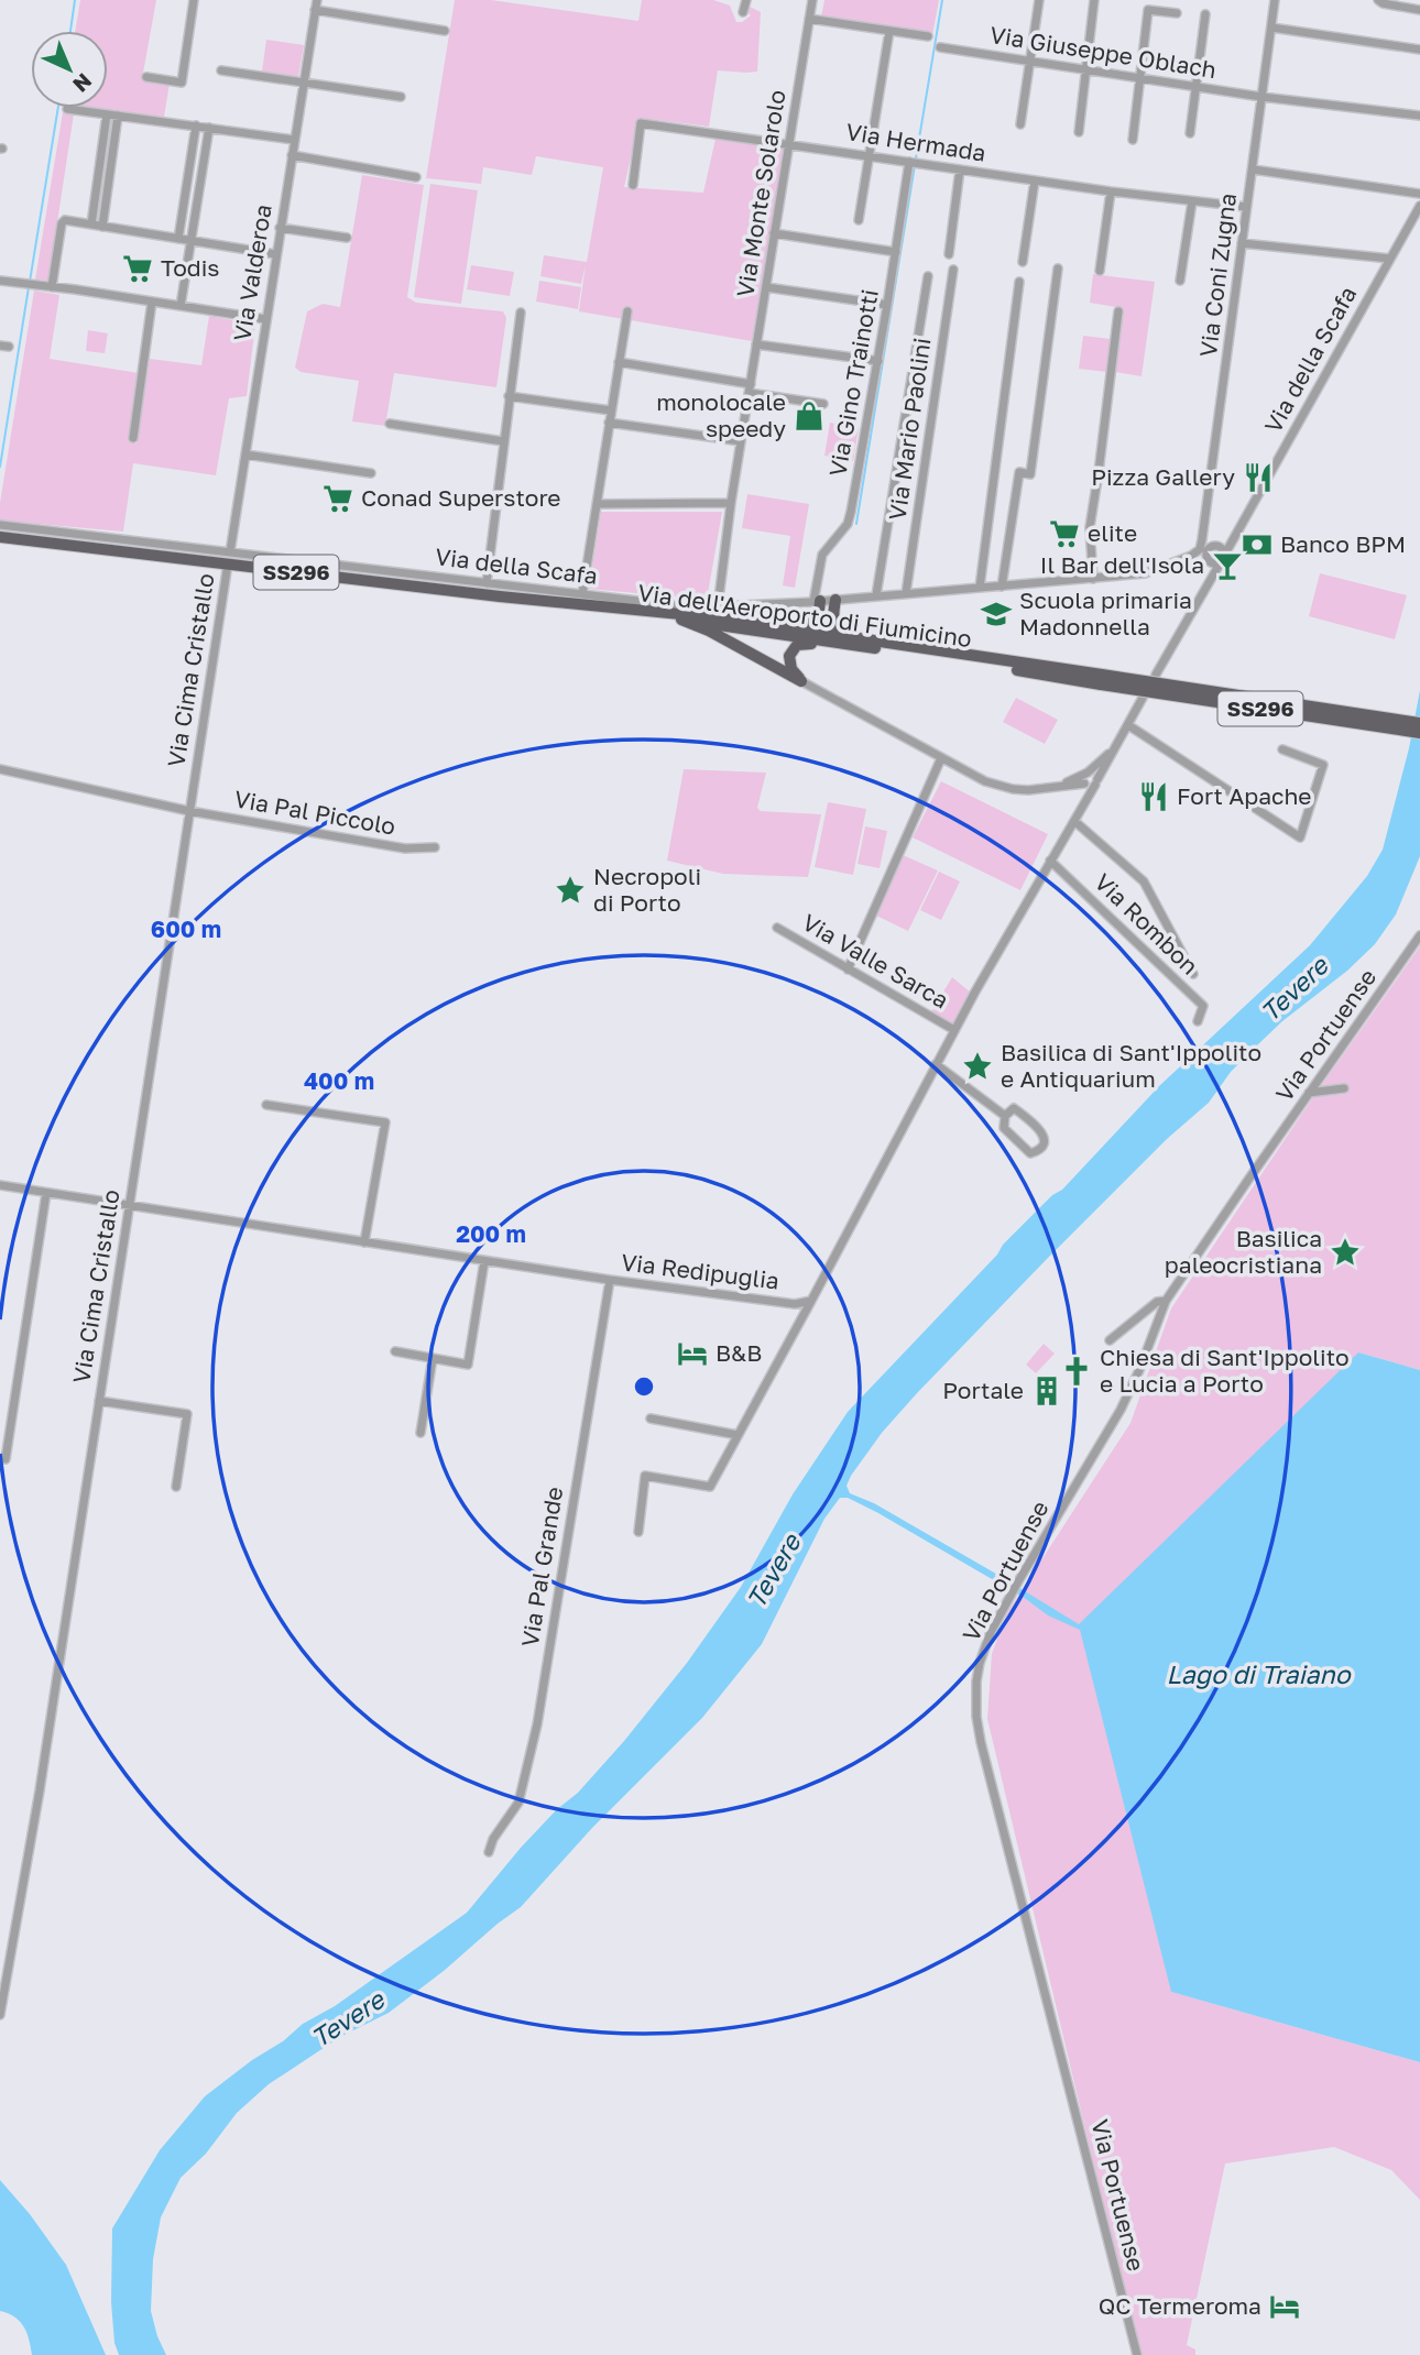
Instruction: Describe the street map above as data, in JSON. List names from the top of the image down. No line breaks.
{"streets":{"main road":["SS296","Via dell'Aeroporto di Fiumicino"],"street":["Via Giuseppe Oblach","Via Hermada","Via Monte Solarolo","Via Valderoa","Via Coni Zugna","Via della Scafa","Via Gino Trainotti","Via Mario Paolini","Via Cima Cristallo","Via Pal Piccolo","Via Rombon","Via Valle Sarca","Via Portuense","Via Redipuglia","Via Pal Grande"]},"crossings":[["Via Giuseppe Oblach","Via Coni Zugna"],["Via Hermada","Via Monte Solarolo"],["Via Hermada","Via Coni Zugna"],["Via Hermada","Via Gino Trainotti"],["Via Monte Solarolo","Via della Scafa"],["Via Valderoa","Via della Scafa"],["Via Valderoa","Via dell'Aeroporto di Fiumicino"],["Via Valderoa","Via Cima Cristallo"],["Via Coni Zugna","Via della Scafa"],["Via della Scafa","Via Gino Trainotti"],["Via della Scafa","Via Mario Paolini"],["Via della Scafa","Via dell'Aeroporto di Fiumicino"],["Via della Scafa","Via Cima Cristallo"],["Via dell'Aeroporto di Fiumicino","Via Cima Cristallo"],["Via Cima Cristallo","Via Pal Piccolo"],["Via Cima Cristallo","Via Redipuglia"],["Via Redipuglia","Via Pal Grande"]],"water":["Tevere","Lago di Traiano"],"places":{"supermarket":["Todis","Conad Superstore","elite"],"shop":["monolocale speedy"],"restaurant":["Pizza Gallery","Fort Apache"],"bank":["Banco BPM"],"bar":["Il Bar dell'Isola"],"school or university":["Scuola primaria Madonnella"],"place":["Necropoli di Porto","Basilica di Sant'Ippolito e Antiquarium","Basilica paleocristiana"],"hotel":["B&B","QC Termeroma"],"church":["Chiesa di Sant'Ippolito e Lucia a Porto"],"building":["Portale"]},"north":"bottom right","rings":["600 m","400 m","200 m"]}
